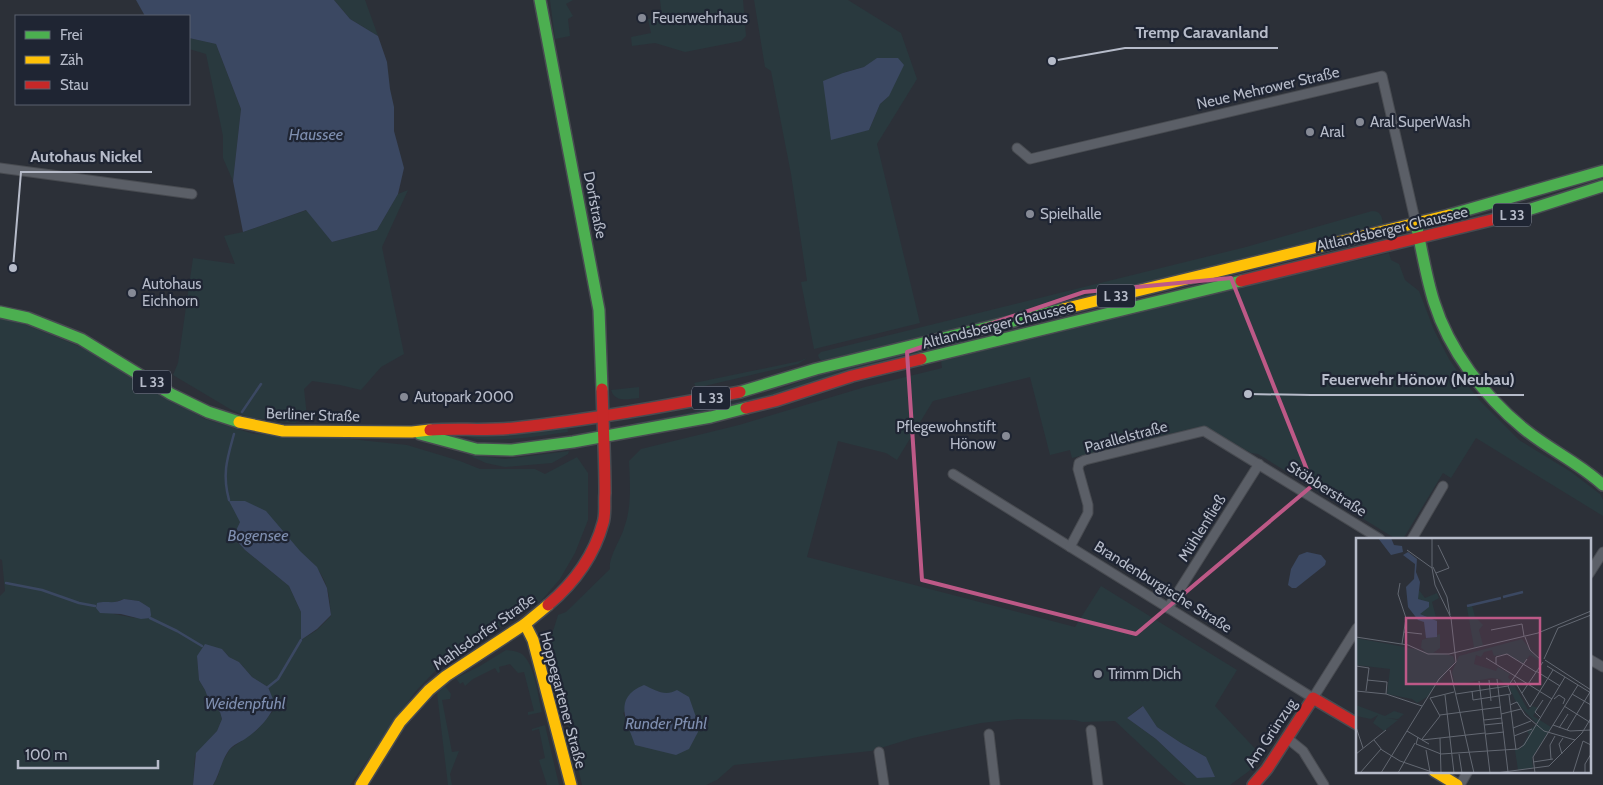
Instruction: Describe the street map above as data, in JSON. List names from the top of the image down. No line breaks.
{"streets":{"main road":["Dorfstraße","L 33","Altlandsberger Chaussee","Berliner Straße","Brandenburgische Straße","Mahlsdorfer Straße","Hoppegartener Straße","Am Grünzug"],"street":["Neue Mehrower Straße","Parallelstraße","Stöbberstraße","Mühlenfließ"]},"crossings":[["Neue Mehrower Straße","Altlandsberger Chaussee"],["Dorfstraße","Altlandsberger Chaussee"],["Dorfstraße","Berliner Straße"],["Dorfstraße","Mahlsdorfer Straße"],["Altlandsberger Chaussee","Berliner Straße"],["Altlandsberger Chaussee","Mahlsdorfer Straße"],["Berliner Straße","Mahlsdorfer Straße"],["Parallelstraße","Stöbberstraße"],["Parallelstraße","Mühlenfließ"],["Parallelstraße","Brandenburgische Straße"],["Stöbberstraße","Mühlenfließ"],["Mühlenfließ","Brandenburgische Straße"],["Brandenburgische Straße","Am Grünzug"],["Mahlsdorfer Straße","Hoppegartener Straße"]],"water":["Haussee","Bogensee","Weidenpfuhl","Runder Pfuhl"],"places":["Feuerwehrhaus","Tremp Caravanland","Aral SuperWash","Aral","Spielhalle","Autohaus Nickel","Autohaus Eichhorn","Feuerwehr Hönow (Neubau)","Autopark 2000","Pflegewohnstift Hönow","Trimm Dich"],"legend":["Frei","Zäh","Stau"],"scale_bar":"100 m"}
